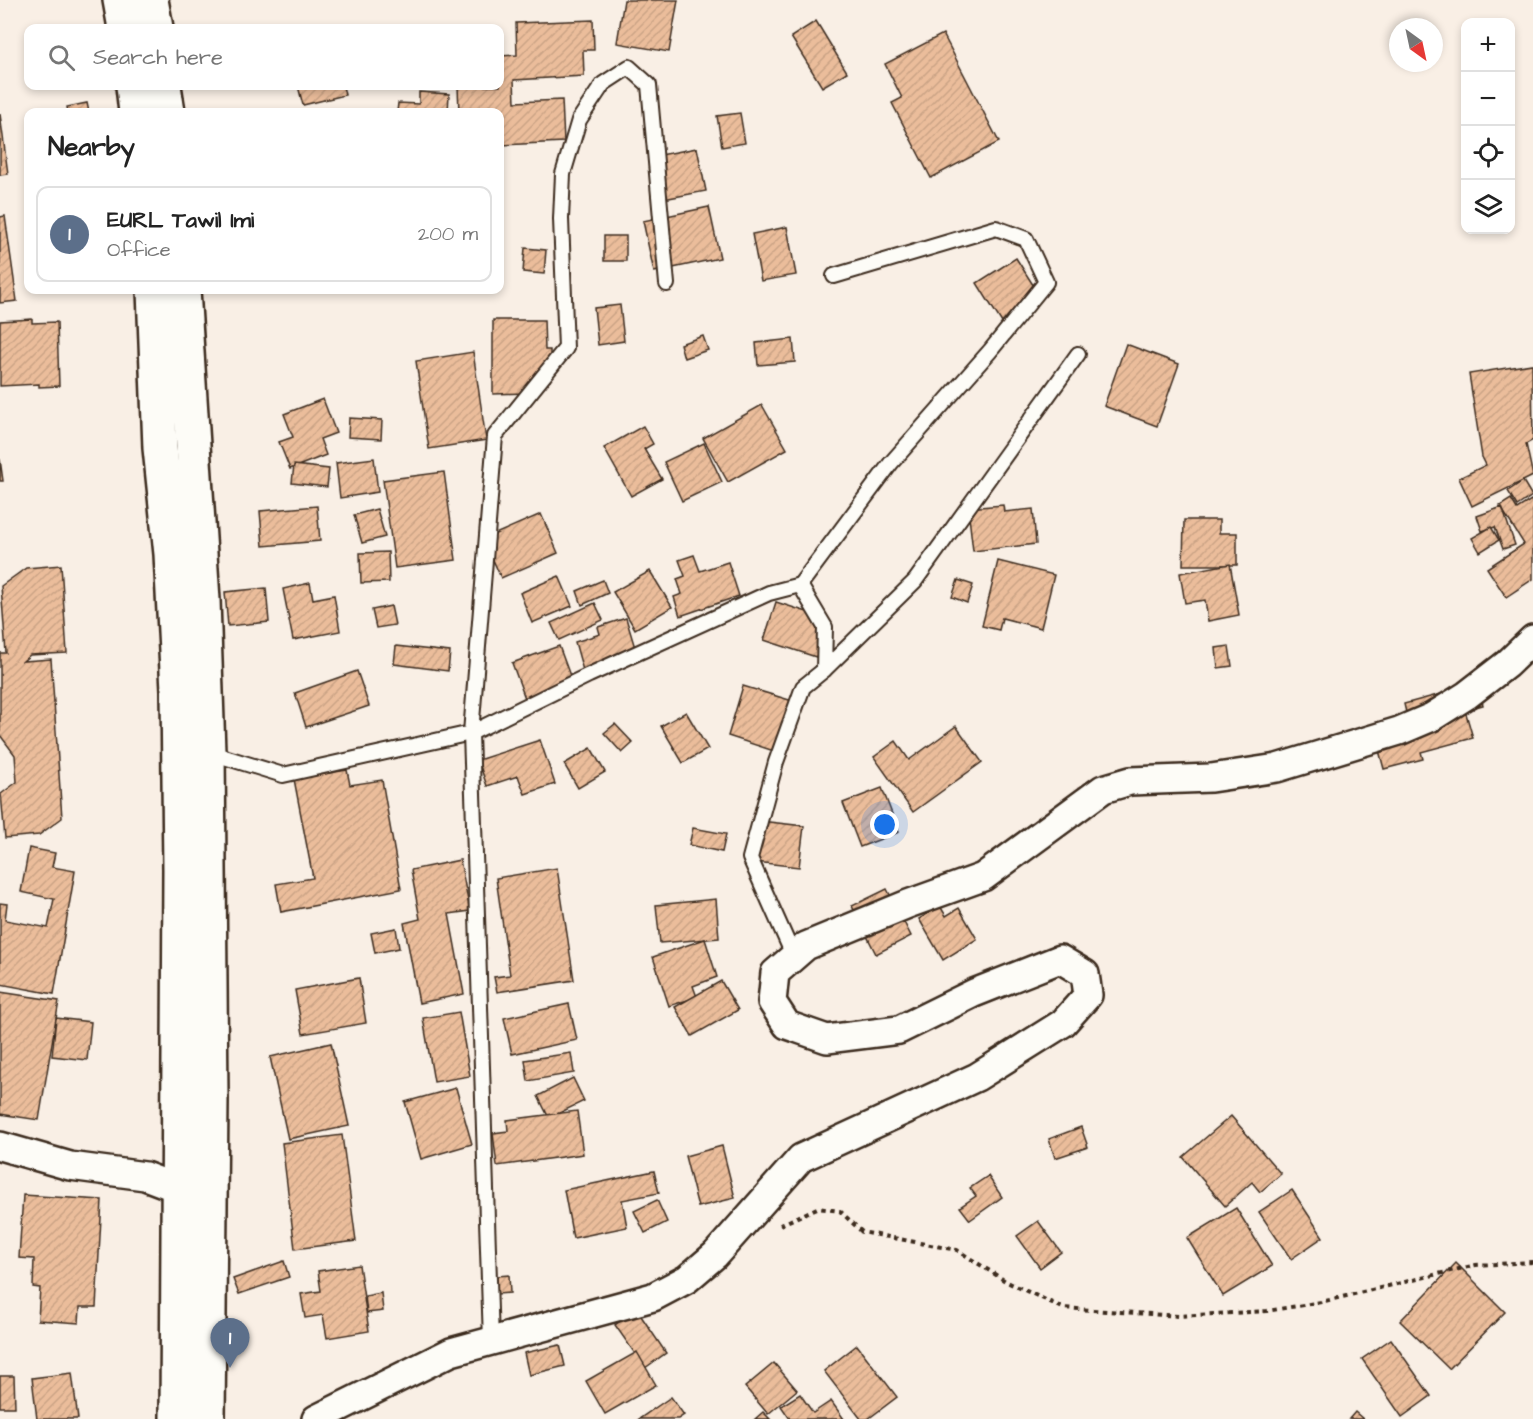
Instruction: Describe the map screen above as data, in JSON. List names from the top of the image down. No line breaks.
{"north":"bottom right","page":{"map_buttons":["+","−"],"search":"Search here","heading":"Nearby","list":[{"mark":"1","name":"EURL Tawil Imi","note":"Office","value":"200 m"}],"pins":"1"}}
